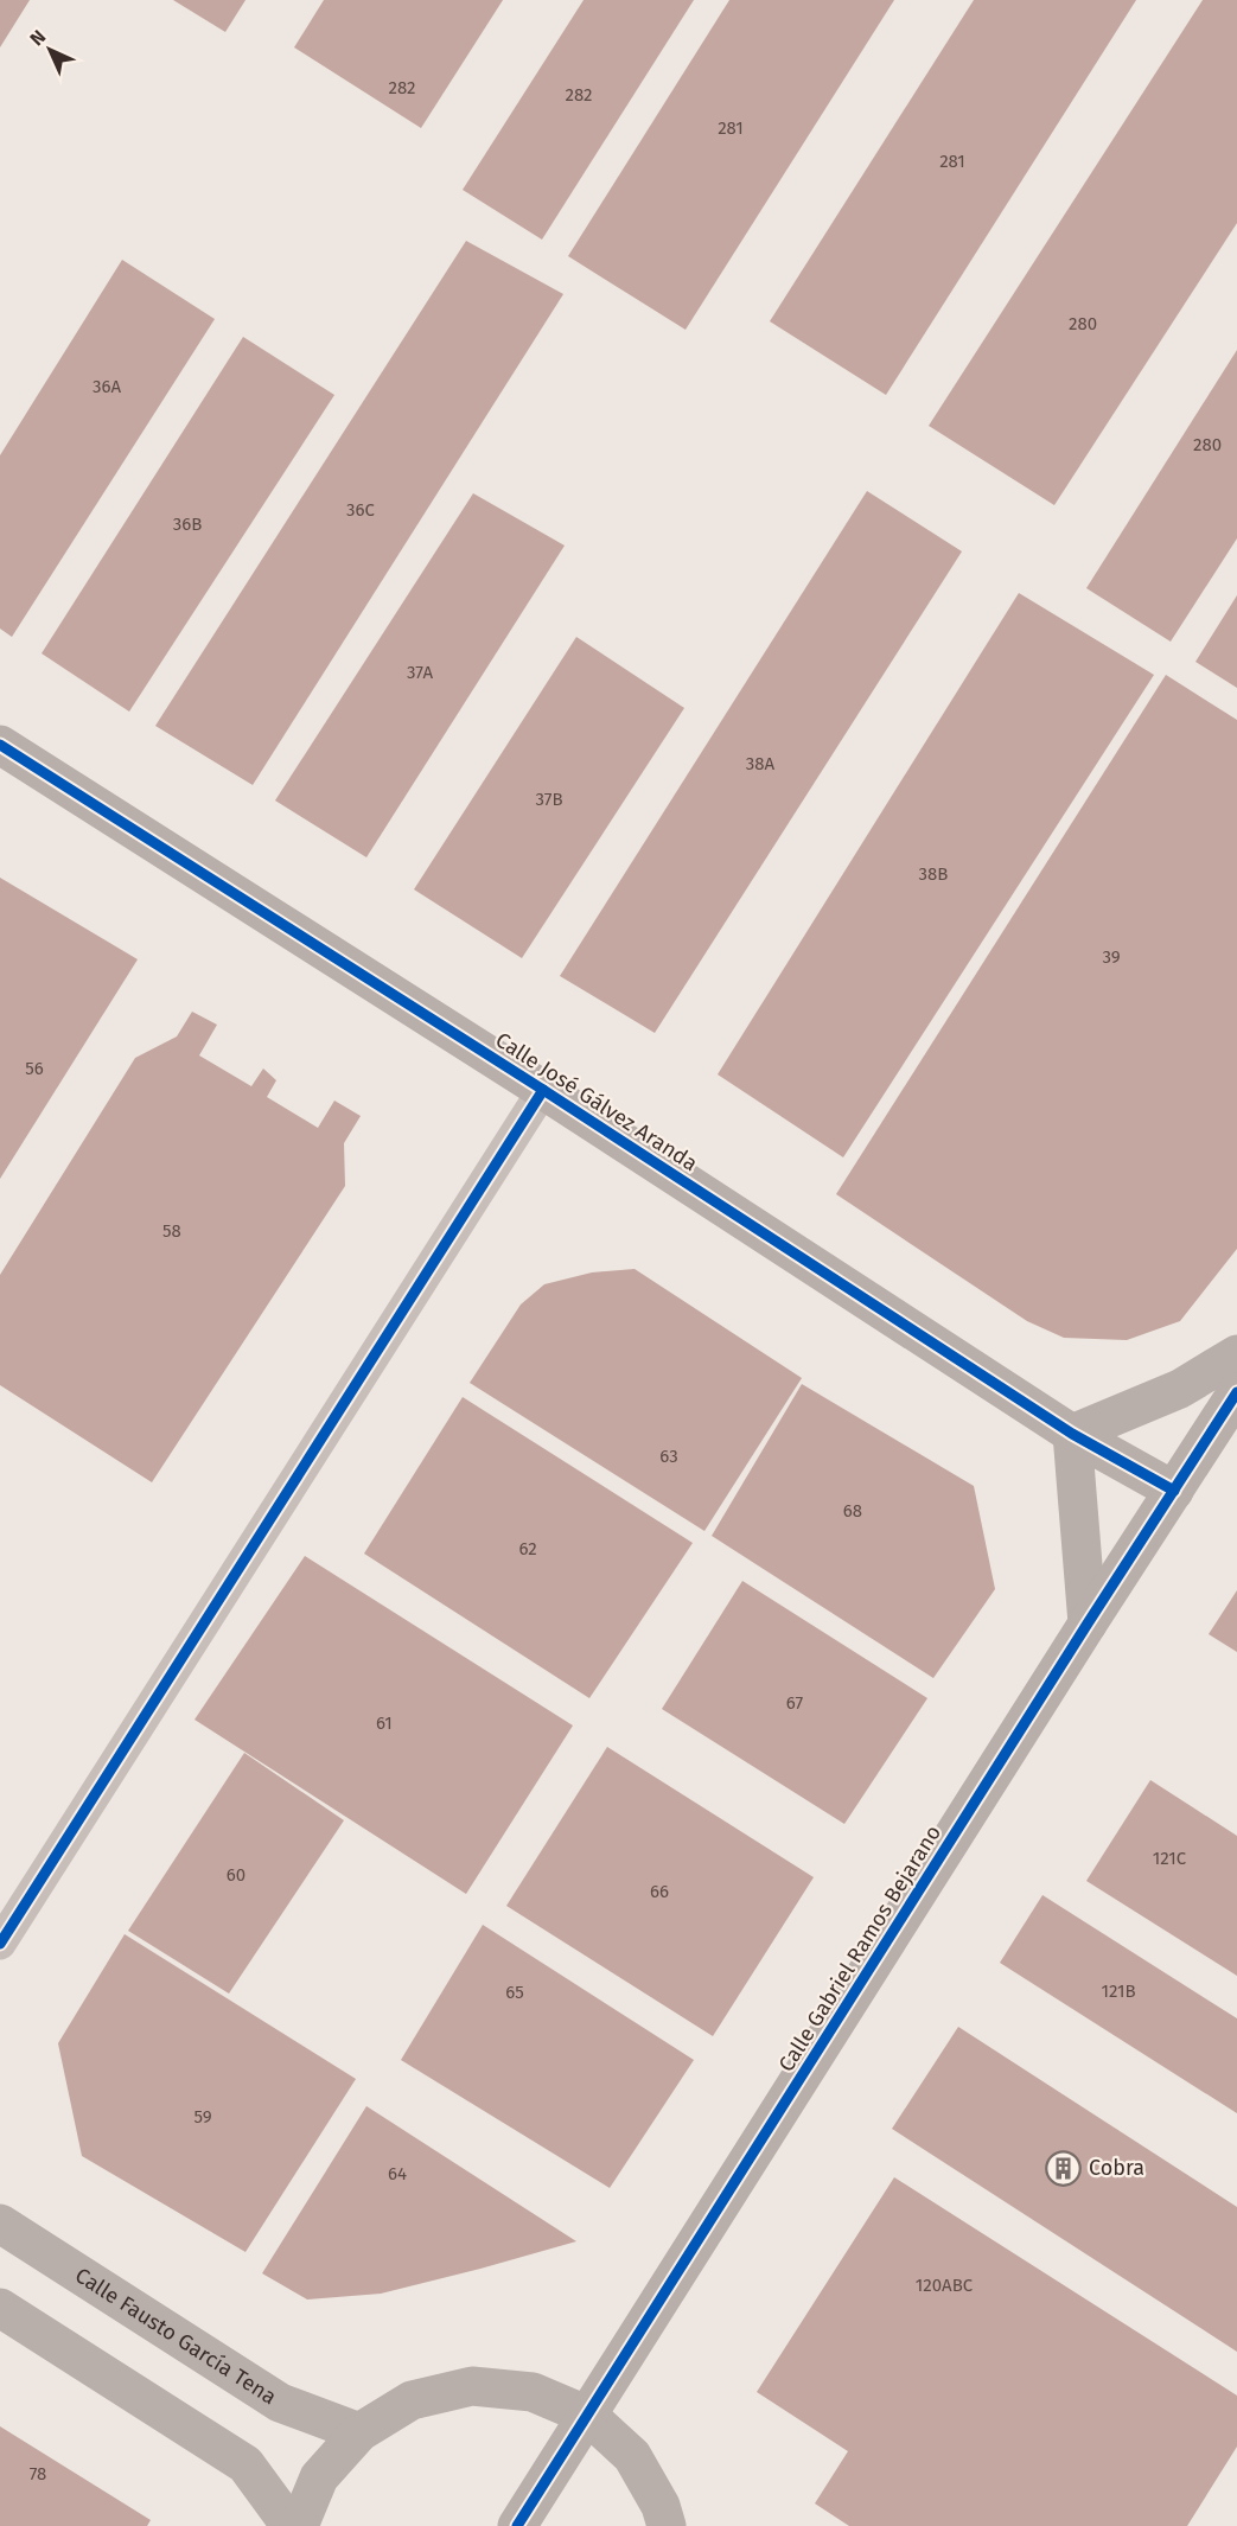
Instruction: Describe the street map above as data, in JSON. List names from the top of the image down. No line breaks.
{"streets":{"street":["Calle José Gálvez Aranda","Calle Gabriel Ramos Bejarano","Calle Fausto García Tena"]},"crossings":[["Calle José Gálvez Aranda","Calle Gabriel Ramos Bejarano"]],"places":{"building":["Cobra"]},"house_numbers":["282","282","281","281","280","36A","280","36C","36B","37A","38A","37B","38B","39","56","58","63","68","62","67","61","121C","60","66","121B","65","59","64","120ABC","78"],"north":"top left"}
